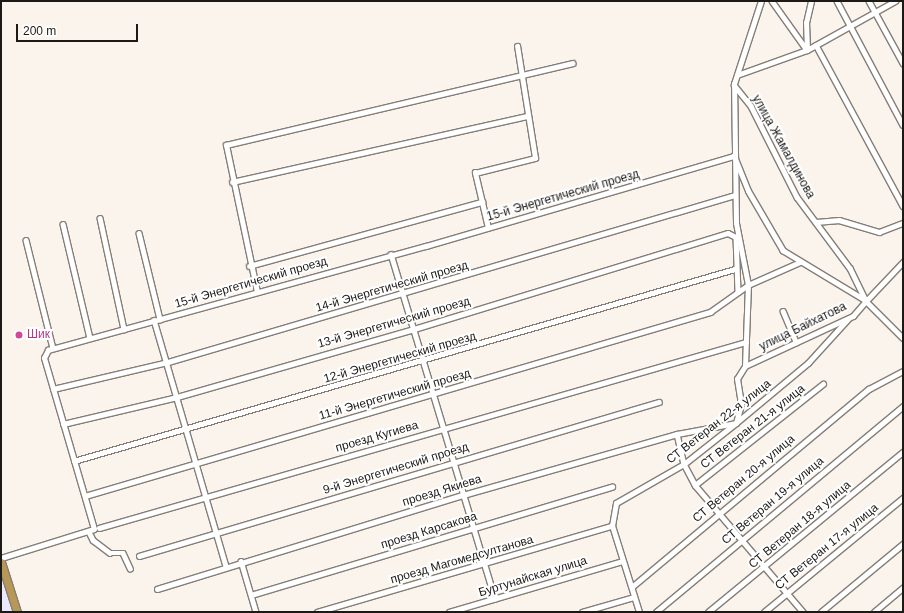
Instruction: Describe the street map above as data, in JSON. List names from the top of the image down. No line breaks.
{"streets":{"street":["улица Жамалдинова","15-й Энергетический проезд","14-й Энергетический проезд","13-й Энергетический проезд","улица Байхатова","12-й Энергетический проезд","11-й Энергетический проезд","СТ Ветеран 22-я улица","СТ Ветеран 21-я улица","проезд Кугиева","9-й Энергетический проезд","СТ Ветеран 20-я улица","проезд Якиева","СТ Ветеран 19-я улица","СТ Ветеран 18-я улица","проезд Карсакова","СТ Ветеран 17-я улица","проезд Магомедсултанова","Буртунайская улица"]},"crossings":[["улица Жамалдинова","улица Байхатова"],["15-й Энергетический проезд","улица Байхатова"],["улица Байхатова","11-й Энергетический проезд"],["улица Байхатова","СТ Ветеран 22-я улица"],["СТ Ветеран 22-я улица","проезд Якиева"],["СТ Ветеран 22-я улица","проезд Магомедсултанова"]],"places":["Шик"],"scale_bar":"200 m"}
